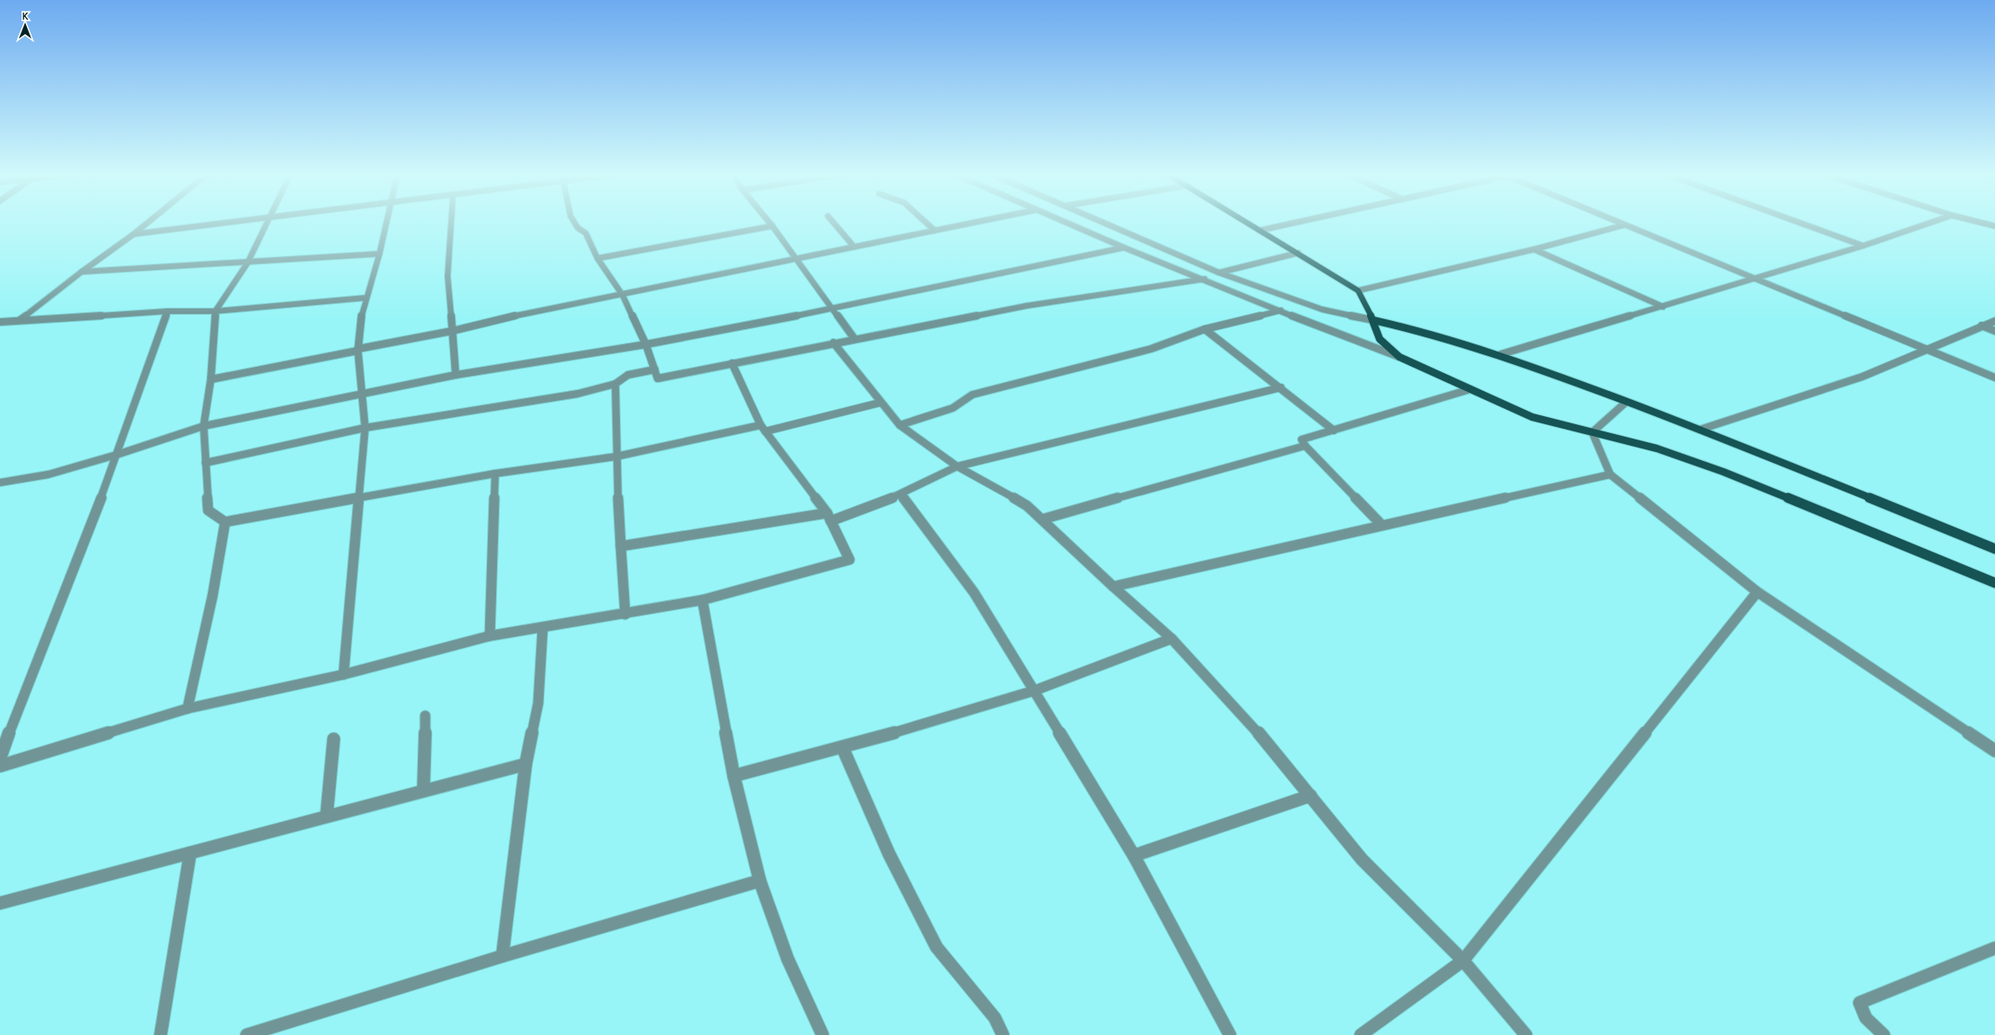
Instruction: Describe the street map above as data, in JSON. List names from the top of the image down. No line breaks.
{"north":"top"}
